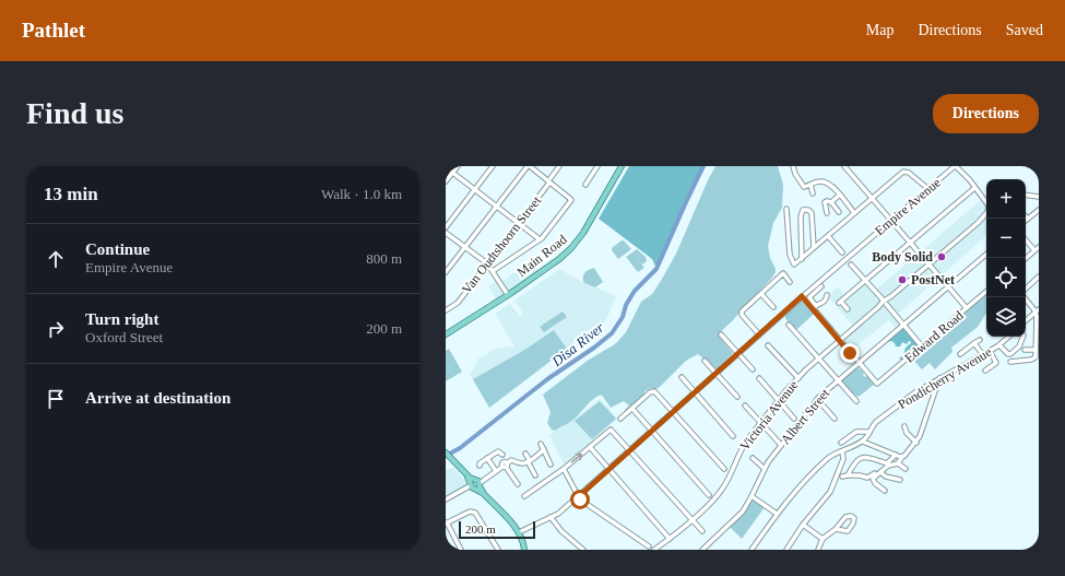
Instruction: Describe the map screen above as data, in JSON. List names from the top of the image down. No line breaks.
{"streets":{"main road":["Main Road"],"street":["Empire Avenue","Van Oudtshoorn Street","Edward Road","Pondicherry Avenue","Victoria Avenue","Albert Street"]},"crossings":[["Edward Road","Albert Street"]],"water":["Disa River"],"places":["Body Solid","PostNet"],"scale_bar":"200 m","page":{"header":"Pathlet","nav":["Map","Directions","Saved"],"buttons":"Directions","title":"Find us","heading":["13 min","Walk · 1.0 km"],"map_buttons":["+","−"],"list":[["Continue","Empire Avenue","800 m"],["Turn right","Oxford Street","200 m"],"Arrive at destination"],"scale":"200 m"}}
